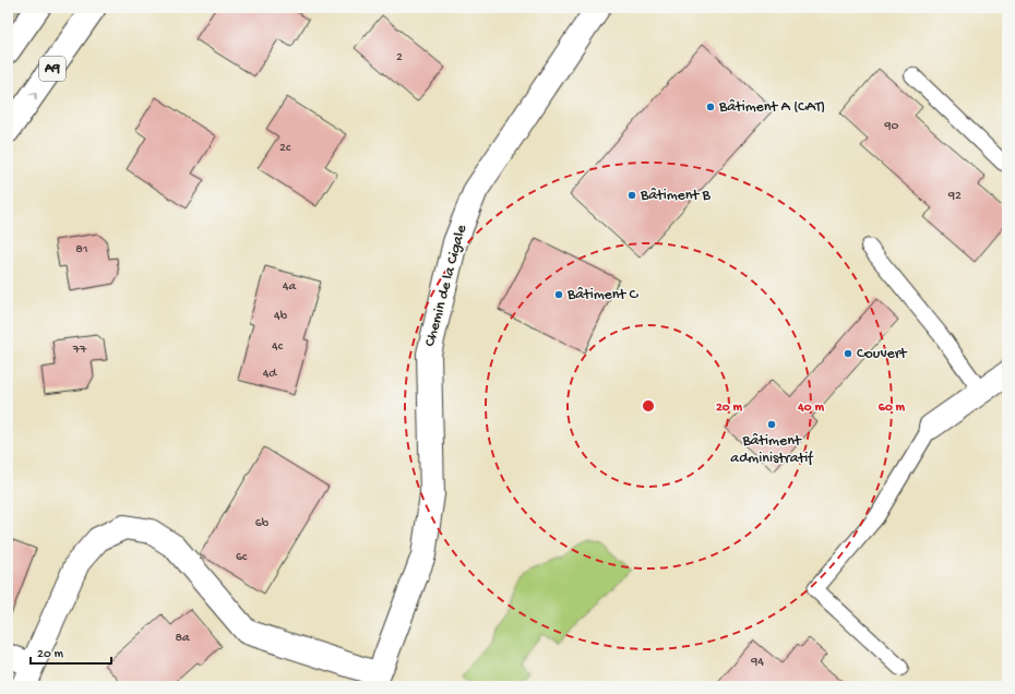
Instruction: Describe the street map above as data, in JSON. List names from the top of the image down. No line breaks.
{"streets":{"main road":["A9","Chemin de la Cigale"]},"places":["Bâtiment A (CAT)","Bâtiment B","Bâtiment C","Couvert","Bâtiment administratif"],"house_numbers":["2","90","2c","92","81","4a","4b","4c","77","4d","6b","6c","8a","94"],"scale_bar":"20 m","rings":["20 m","40 m","60 m"]}
